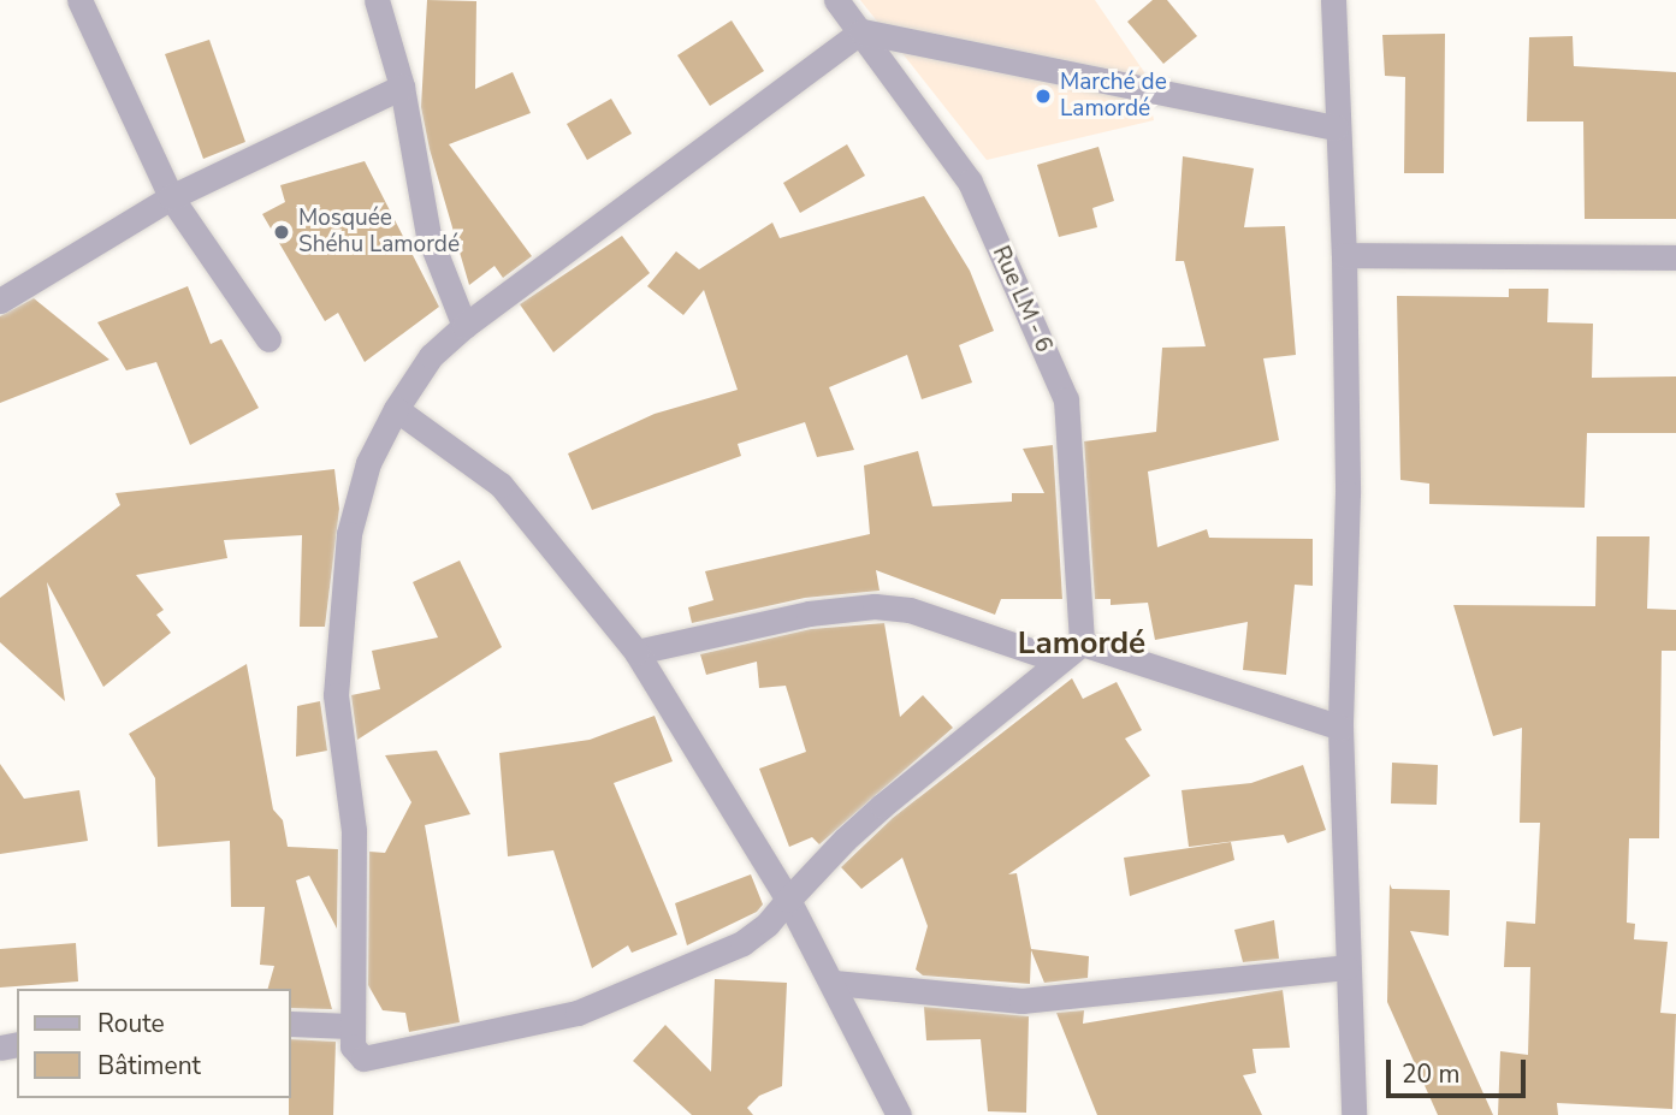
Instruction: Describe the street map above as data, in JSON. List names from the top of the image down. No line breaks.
{"streets":{"street":["Rue LM - 6"]},"districts":["Lamordé"],"places":["Marché de Lamordé","Mosquée Shéhu Lamordé"],"legend":["Route","Bâtiment"],"scale_bar":"20 m"}
